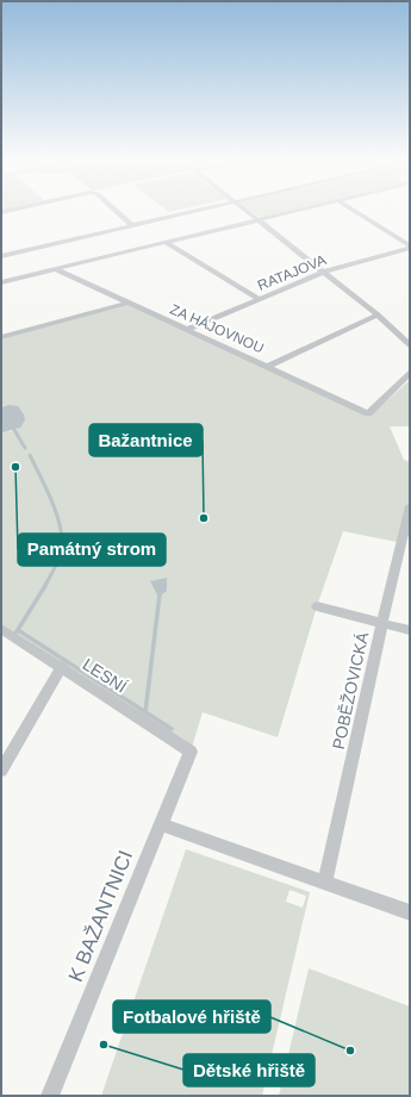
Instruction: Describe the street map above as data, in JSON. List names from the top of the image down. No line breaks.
{"streets":{"street":["RATAJOVA","ZA HÁJOVNOU","LESNÍ","POBĚŽOVICKÁ","K BAŽANTNICI"]},"crossings":[["RATAJOVA","ZA HÁJOVNOU"],["LESNÍ","K BAŽANTNICI"]],"places":["Památný strom","Bažantnice","Dětské hřiště","Fotbalové hřiště"]}
